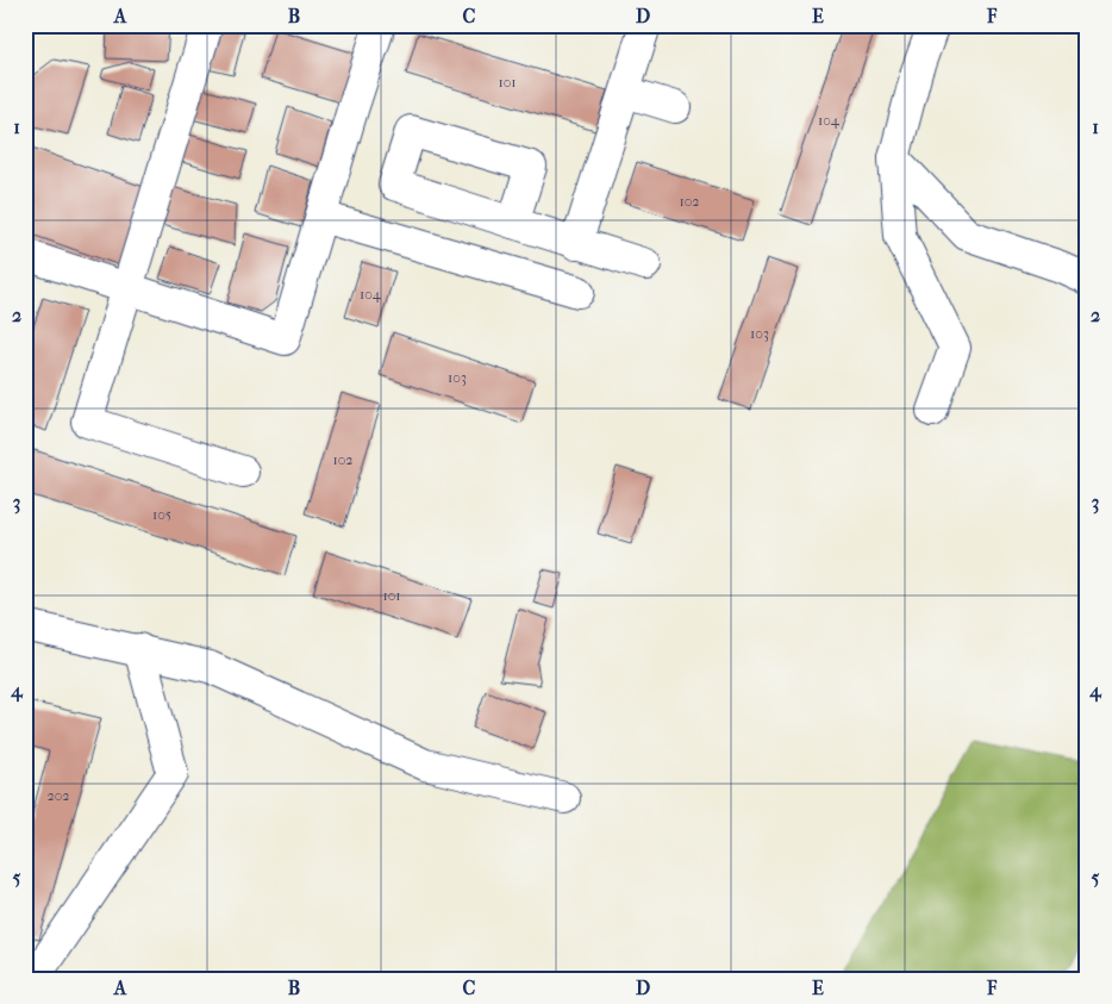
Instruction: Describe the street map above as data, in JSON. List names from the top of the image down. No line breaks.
{"house_numbers":["101","104","102","104","103","103","102","105","101","202"],"grid":{"columns":["A","B","C","D","E","F"],"rows":["1","2","3","4","5"]}}
